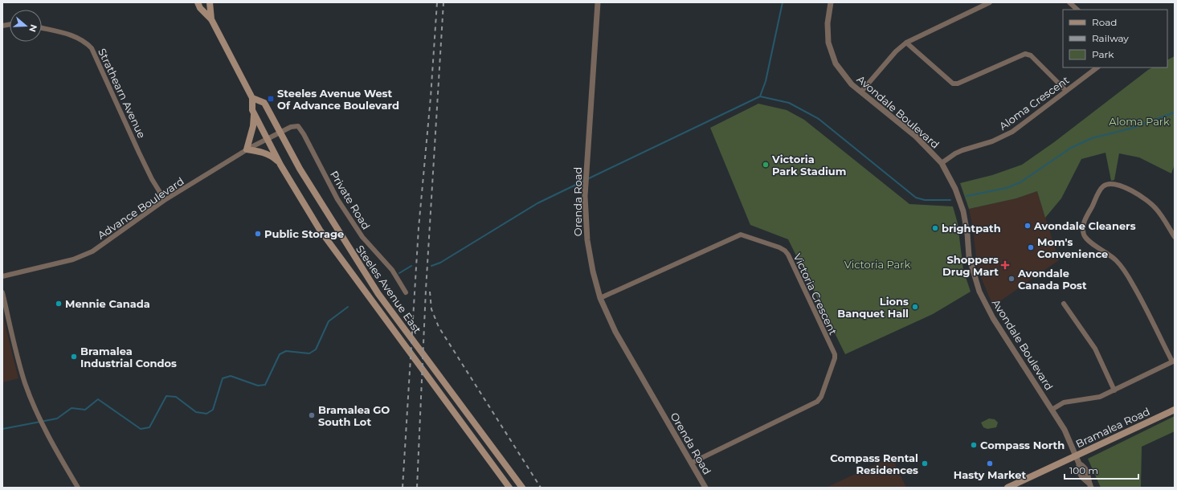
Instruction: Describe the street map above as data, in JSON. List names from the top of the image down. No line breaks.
{"streets":{"main road":["Steeles Avenue East","Bramalea Road"],"street":["Strathearn Avenue","Aloma Crescent","Avondale Boulevard","Private Road","Orenda Road","Advance Boulevard","Victoria Crescent"]},"crossings":[["Strathearn Avenue","Advance Boulevard"],["Aloma Crescent","Avondale Boulevard"],["Avondale Boulevard","Bramalea Road"],["Private Road","Advance Boulevard"],["Private Road","Steeles Avenue East"],["Orenda Road","Victoria Crescent"],["Advance Boulevard","Steeles Avenue East"]],"parks":["Aloma Park","Victoria Park"],"places":{"transit":["Steeles Avenue West Of Advance Boulevard"],"other":["Victoria Park Stadium","Avondale Cleaners","brightpath","Public Storage","Mom's Convenience","Avondale Canada Post","Mennie Canada","Lions Banquet Hall","Bramalea Industrial Condos","Bramalea GO South Lot","Compass North","Compass Rental Residences","Hasty Market"],"health":["Shoppers Drug Mart"]},"legend":["Road","Railway","Park"],"scale_bar":"100 m","north":"right"}
